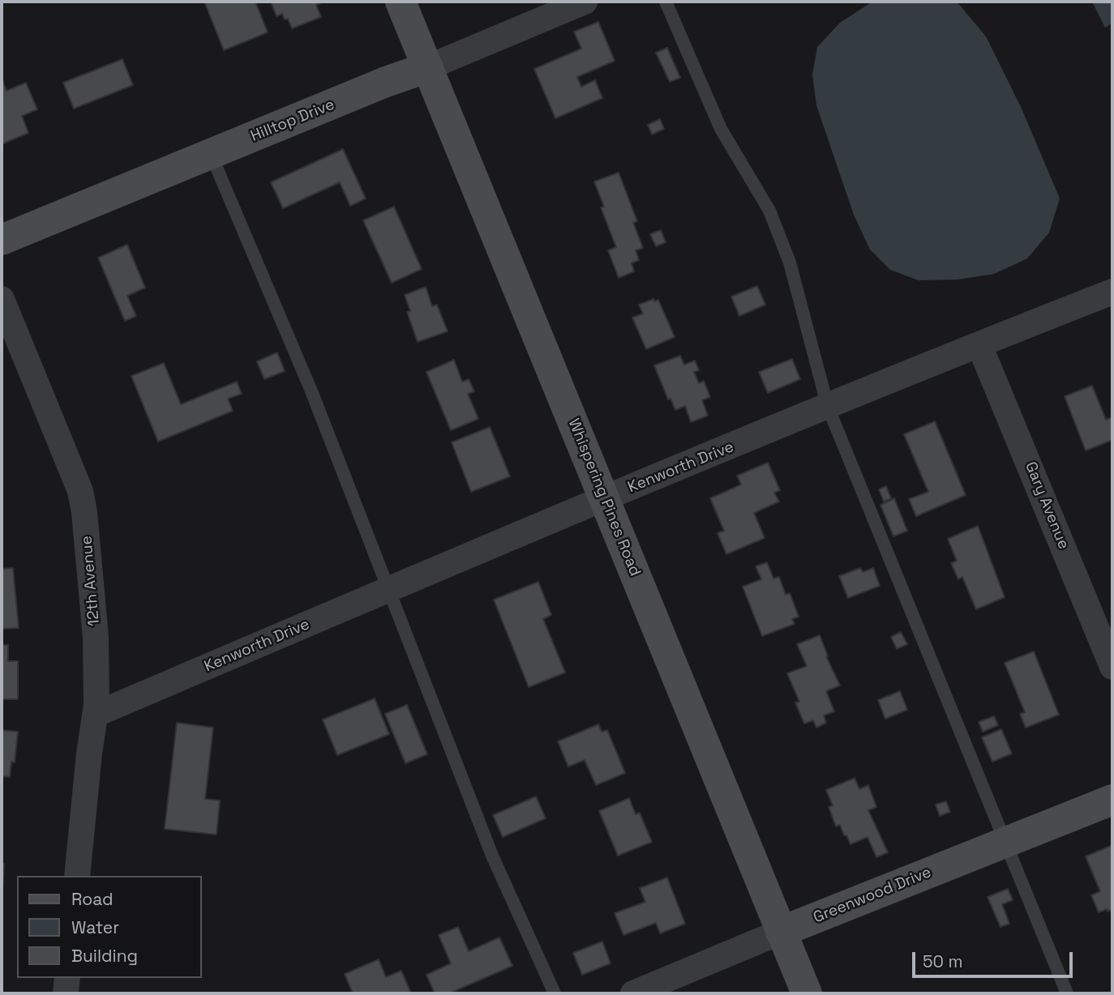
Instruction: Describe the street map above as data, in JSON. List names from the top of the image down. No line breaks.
{"streets":{"street":["Hilltop Drive","Kenworth Drive","Whispering Pines Road","Gary Avenue","12th Avenue","Greenwood Drive"]},"crossings":[["Hilltop Drive","Whispering Pines Road"],["Kenworth Drive","Whispering Pines Road"],["Kenworth Drive","Gary Avenue"],["Kenworth Drive","12th Avenue"],["Whispering Pines Road","Greenwood Drive"]],"legend":["Road","Water","Building"],"scale_bar":"50 m"}
